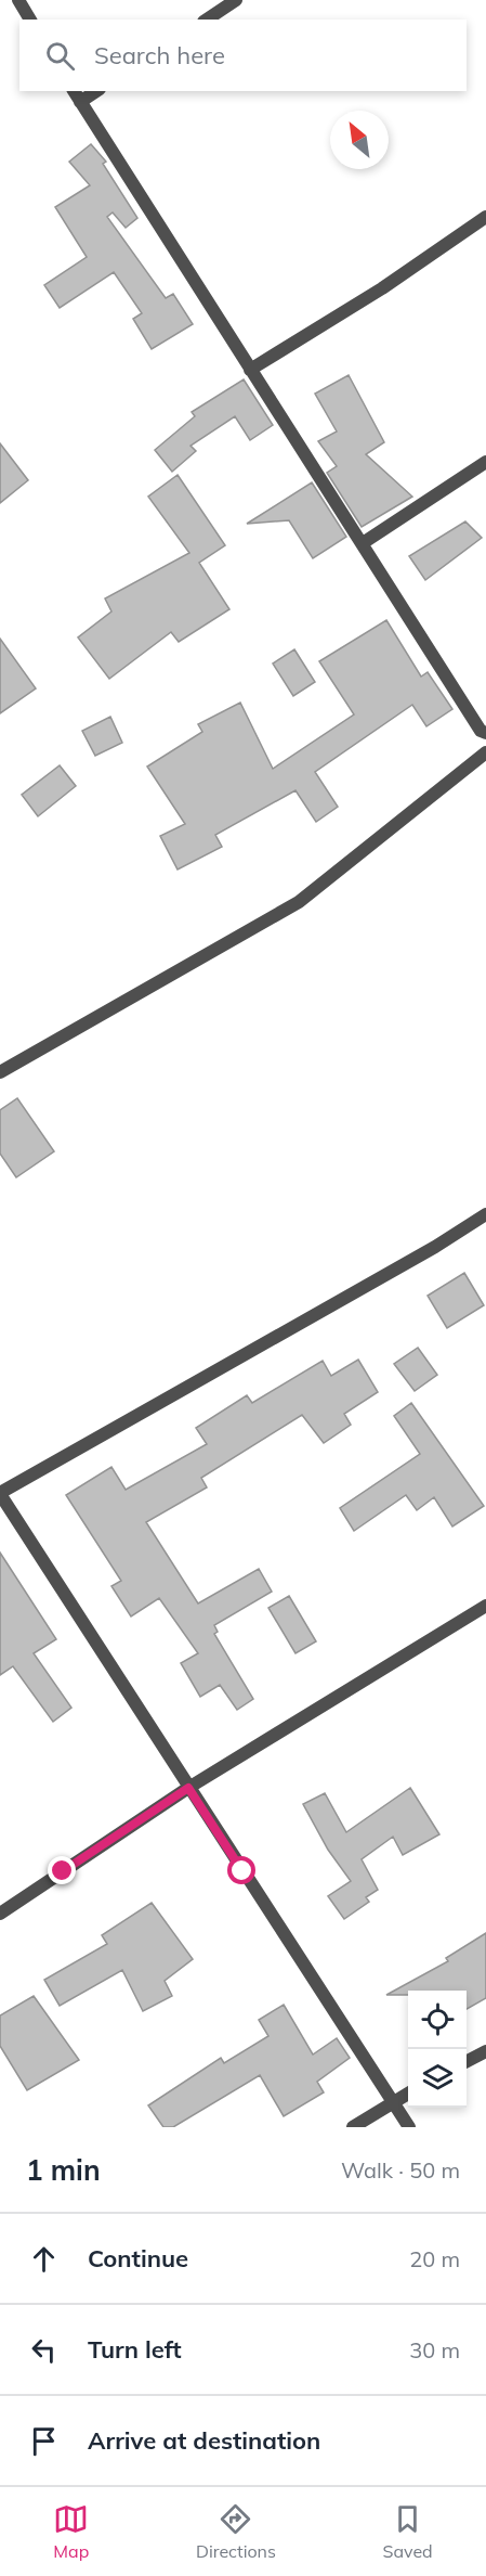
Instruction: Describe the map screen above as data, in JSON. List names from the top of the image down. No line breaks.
{"north":"top left","page":{"search":"Search here","heading":["1 min","Walk · 50 m"],"list":[["Continue","20 m"],["Turn left","30 m"],"Arrive at destination"],"nav":["Map","Directions","Saved"]}}
